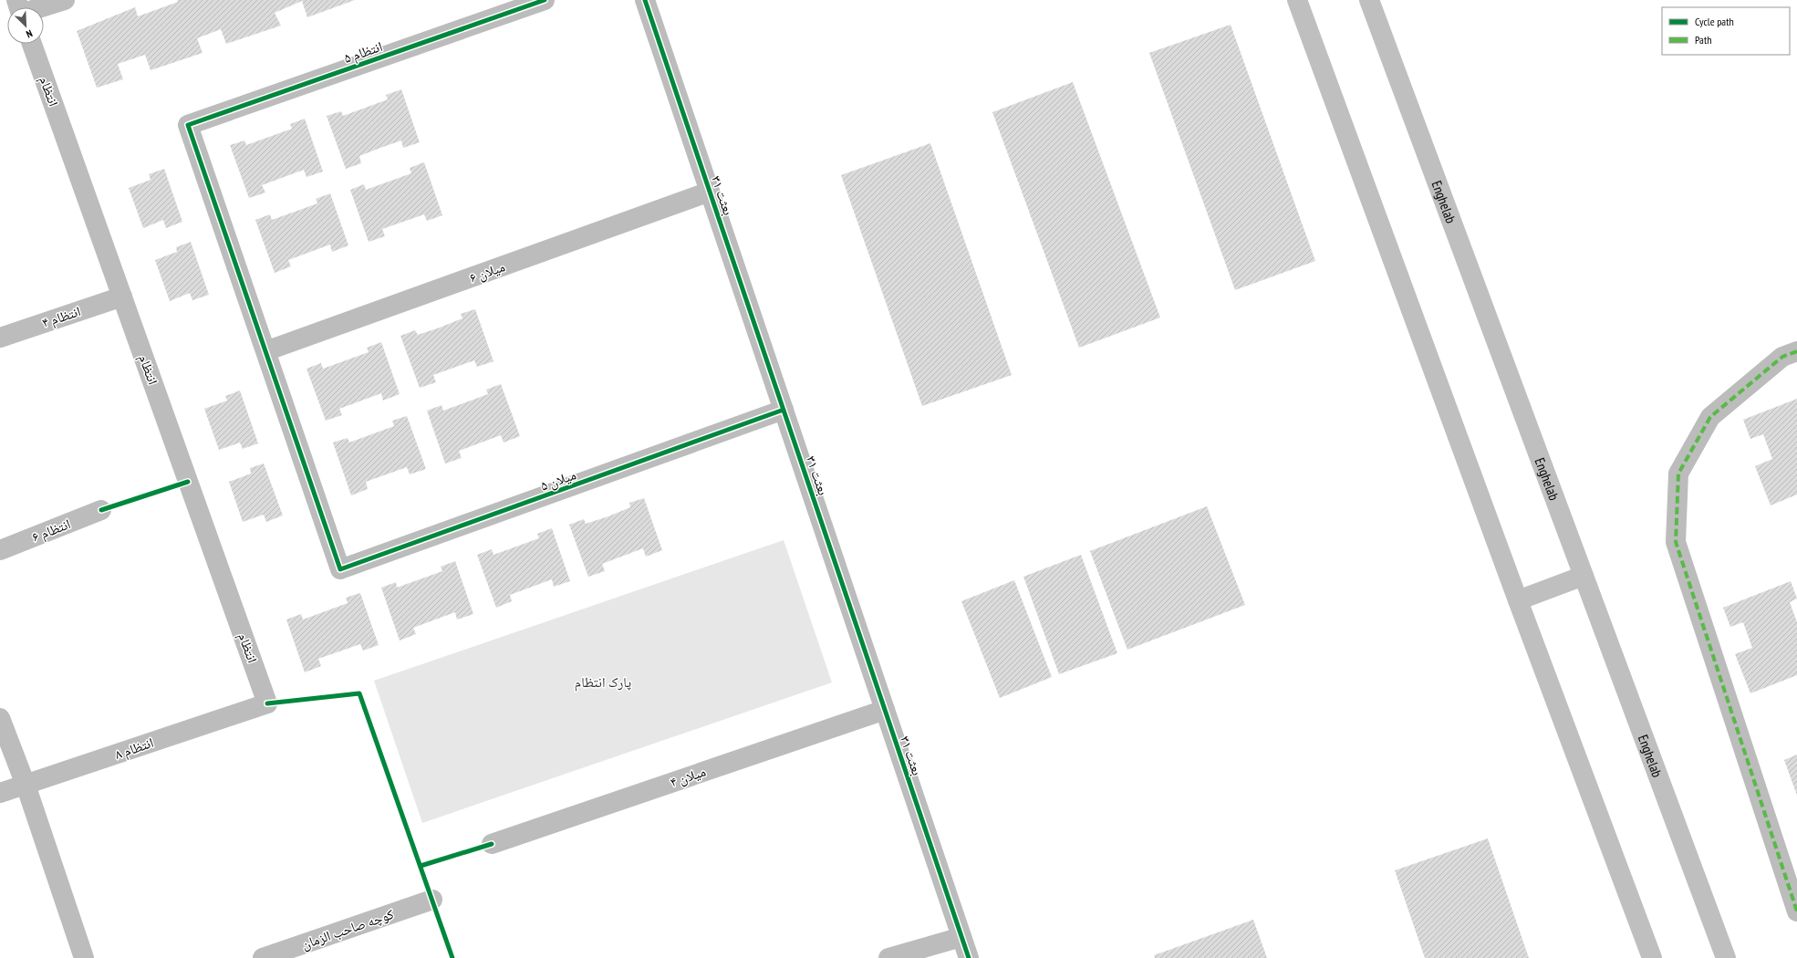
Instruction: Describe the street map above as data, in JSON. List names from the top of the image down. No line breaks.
{"streets":{"main road":["Enghelab"],"street":["انتظام ۵","انتظام","بعثت ۳۱","میلان ۶","انتظام ۴","میلان ۵","انتظام ۶","انتظام ۸","میلان ۴","کوچه صاحب الزمان"]},"crossings":[["انتظام ۵","میلان ۶"],["انتظام ۵","میلان ۵"],["انتظام","انتظام ۴"],["انتظام","انتظام ۸"],["بعثت ۳۱","میلان ۶"],["بعثت ۳۱","میلان ۵"],["بعثت ۳۱","میلان ۴"],["میلان ۶","میلان ۵"]],"parks":["پارک انتظام"],"legend":["Cycle path","Path"],"north":"bottom right"}
